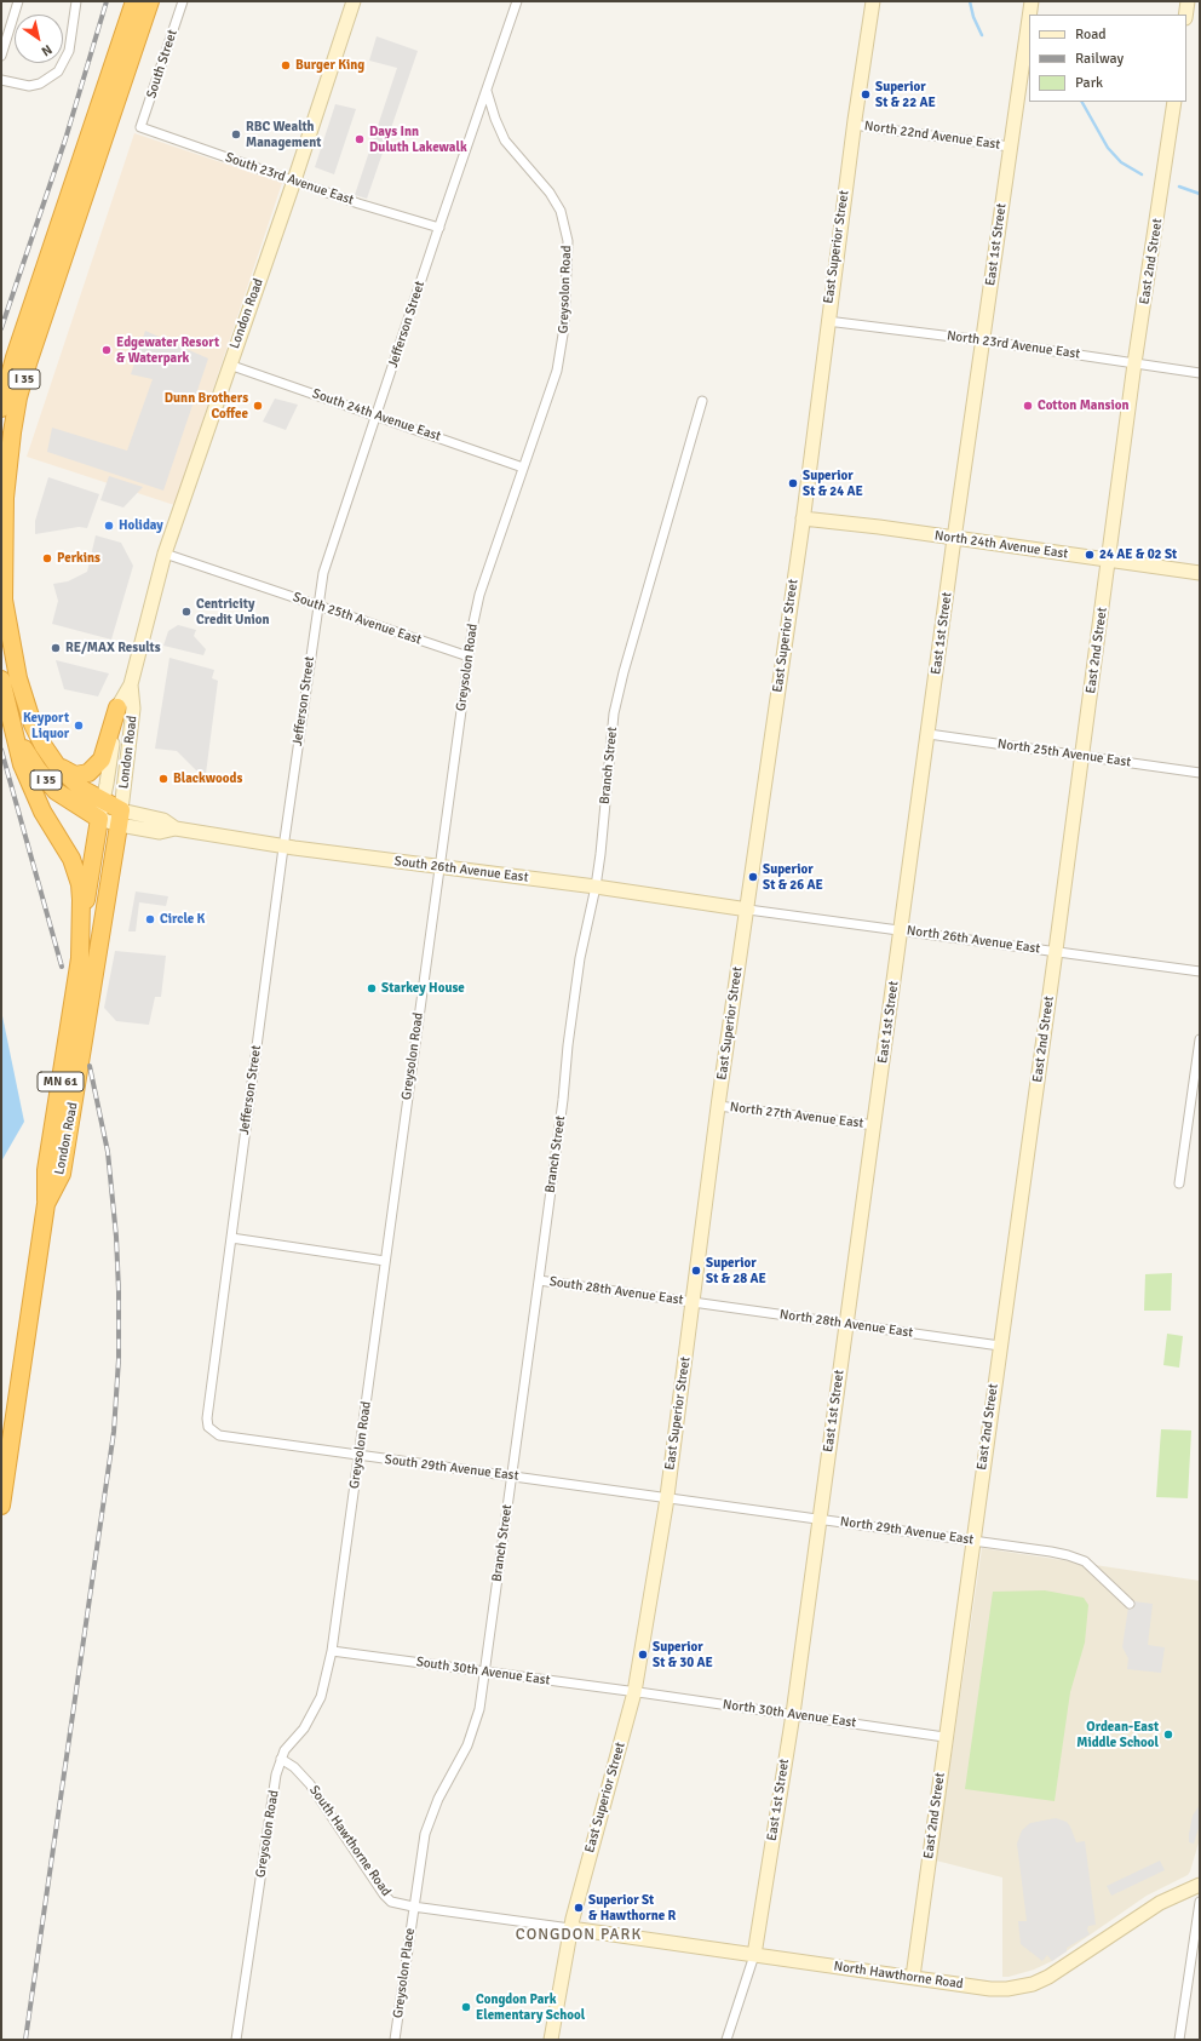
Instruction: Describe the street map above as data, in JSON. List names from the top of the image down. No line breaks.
{"streets":{"highway":["London Road","I 35","MN 61"],"street":["South Street","North 22nd Avenue East","South 23rd Avenue East","East 1st Street","East Superior Street","East 2nd Street","Greysolon Road","Jefferson Street","North 23rd Avenue East","South 24th Avenue East","North 24th Avenue East","South 25th Avenue East","North 25th Avenue East","Branch Street","South 26th Avenue East","North 26th Avenue East","North 27th Avenue East","South 28th Avenue East","North 28th Avenue East","South 29th Avenue East","North 29th Avenue East","South 30th Avenue East","North 30th Avenue East","South Hawthorne Road","Greysolon Place","North Hawthorne Road"]},"crossings":[["South Street","South 23rd Avenue East"],["North 22nd Avenue East","East 1st Street"],["North 22nd Avenue East","East Superior Street"],["South 23rd Avenue East","London Road"],["South 23rd Avenue East","Jefferson Street"],["East 1st Street","North 23rd Avenue East"],["East 1st Street","North 24th Avenue East"],["East 1st Street","North 25th Avenue East"],["East 1st Street","North 26th Avenue East"],["East 1st Street","North 27th Avenue East"],["East 1st Street","North 28th Avenue East"],["East 1st Street","North 29th Avenue East"],["East 1st Street","North 30th Avenue East"],["East 1st Street","North Hawthorne Road"],["East Superior Street","North 23rd Avenue East"],["East Superior Street","North 24th Avenue East"],["East Superior Street","South 26th Avenue East"],["East Superior Street","North 26th Avenue East"],["East Superior Street","North 27th Avenue East"],["East Superior Street","South 28th Avenue East"],["East Superior Street","North 28th Avenue East"],["East Superior Street","South 29th Avenue East"],["East Superior Street","North 29th Avenue East"],["East Superior Street","South 30th Avenue East"],["East Superior Street","North 30th Avenue East"],["East Superior Street","South Hawthorne Road"],["East Superior Street","North Hawthorne Road"],["East 2nd Street","North 23rd Avenue East"],["East 2nd Street","North 24th Avenue East"],["East 2nd Street","North 25th Avenue East"],["East 2nd Street","North 26th Avenue East"],["East 2nd Street","North 28th Avenue East"],["East 2nd Street","North 29th Avenue East"],["East 2nd Street","North 30th Avenue East"],["East 2nd Street","North Hawthorne Road"],["Greysolon Road","Jefferson Street"],["Greysolon Road","South 24th Avenue East"],["Greysolon Road","South 25th Avenue East"],["Greysolon Road","South 26th Avenue East"],["Greysolon Road","South 29th Avenue East"],["Greysolon Road","South 30th Avenue East"],["Greysolon Road","South Hawthorne Road"],["London Road","I 35"],["London Road","South 24th Avenue East"],["London Road","South 25th Avenue East"],["London Road","South 26th Avenue East"],["London Road","MN 61"],["Jefferson Street","South 24th Avenue East"],["Jefferson Street","South 25th Avenue East"],["Jefferson Street","South 26th Avenue East"],["Jefferson Street","South 29th Avenue East"],["I 35","South 26th Avenue East"],["Branch Street","South 26th Avenue East"],["Branch Street","South 28th Avenue East"],["Branch Street","South 29th Avenue East"],["Branch Street","South 30th Avenue East"],["Branch Street","South Hawthorne Road"],["Branch Street","Greysolon Place"],["South 26th Avenue East","North 26th Avenue East"],["South 28th Avenue East","North 28th Avenue East"],["South 29th Avenue East","North 29th Avenue East"],["South 30th Avenue East","North 30th Avenue East"],["South Hawthorne Road","Greysolon Place"],["South Hawthorne Road","North Hawthorne Road"]],"districts":["CONGDON PARK"],"places":["Burger King","Superior St & 22 AE","RBC Wealth Management","Days Inn Duluth Lakewalk","Edgewater Resort & Waterpark","Dunn Brothers Coffee","Cotton Mansion","Superior St & 24 AE","Holiday","24 AE & 02 St","Perkins","Centricity Credit Union","RE/MAX Results","Keyport Liquor","Blackwoods","Superior St & 26 AE","Circle K","Starkey House","Superior St & 28 AE","Superior St & 30 AE","Ordean-East Middle School","Superior St & Hawthorne R","Congdon Park Elementary School"],"legend":["Road","Railway","Park"],"north":"bottom right"}
